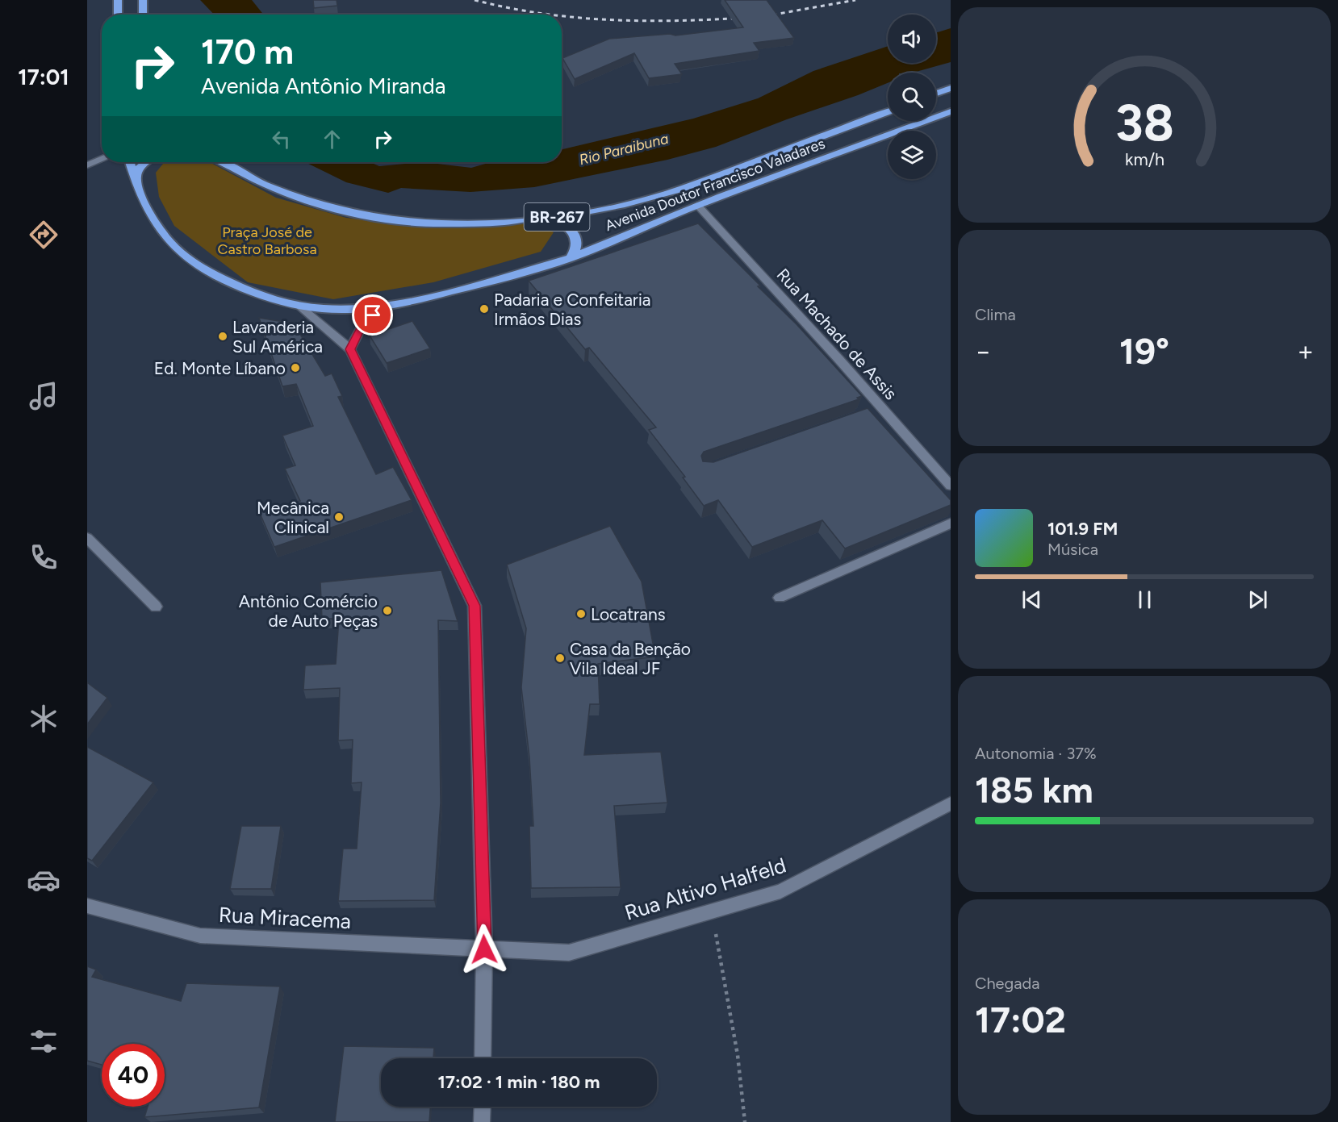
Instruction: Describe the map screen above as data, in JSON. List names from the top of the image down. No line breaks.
{"streets":{"highway":["Avenida Doutor Francisco Valadares","BR-267"],"street":["Rua Machado de Assis","Rua Altivo Halfeld","Rua Miracema"]},"crossings":[["Avenida Doutor Francisco Valadares","Rua Machado de Assis"],["Rua Altivo Halfeld","Rua Miracema"]],"water":["Rio Paraibuna"],"parks":["Praça José de Castro Barbosa"],"places":["Padaria e Confeitaria Irmãos Dias","Lavanderia Sul América","Ed. Monte Líbano","Mecânica Clinical","Antônio Comércio de Auto Peças","Locatrans","Casa da Benção Vila Ideal JF"],"page":{"tabs":"17:01","turn":["170 m","Avenida Antônio Miranda"],"tile":["Clima",["Autonomia · 37%","185 km"],["Chegada","17:02"]],"heat":["−","19°","+"],"song":["101.9 FM","Música"],"limit":"40","trip":"17:02 · 1 min · 180 m","gauge":["38","km/h"]}}
